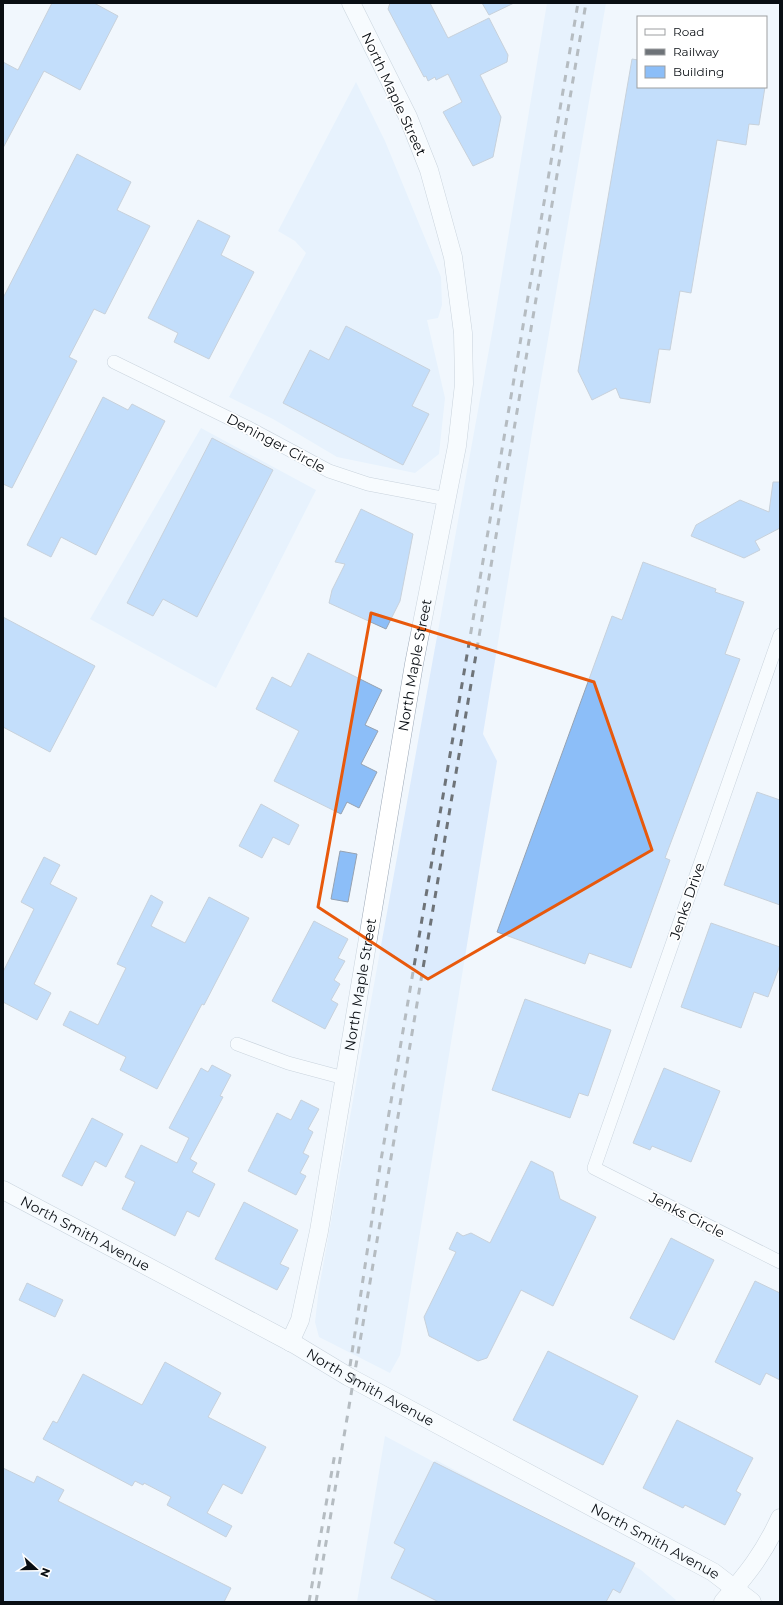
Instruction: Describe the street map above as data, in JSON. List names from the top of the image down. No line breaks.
{"streets":{"main road":["North Maple Street","North Smith Avenue"],"street":["Deninger Circle","Jenks Drive","Jenks Circle"]},"crossings":[["North Maple Street","Deninger Circle"],["North Maple Street","North Smith Avenue"],["Jenks Drive","Jenks Circle"]],"legend":["Road","Railway","Building"],"north":"right"}
